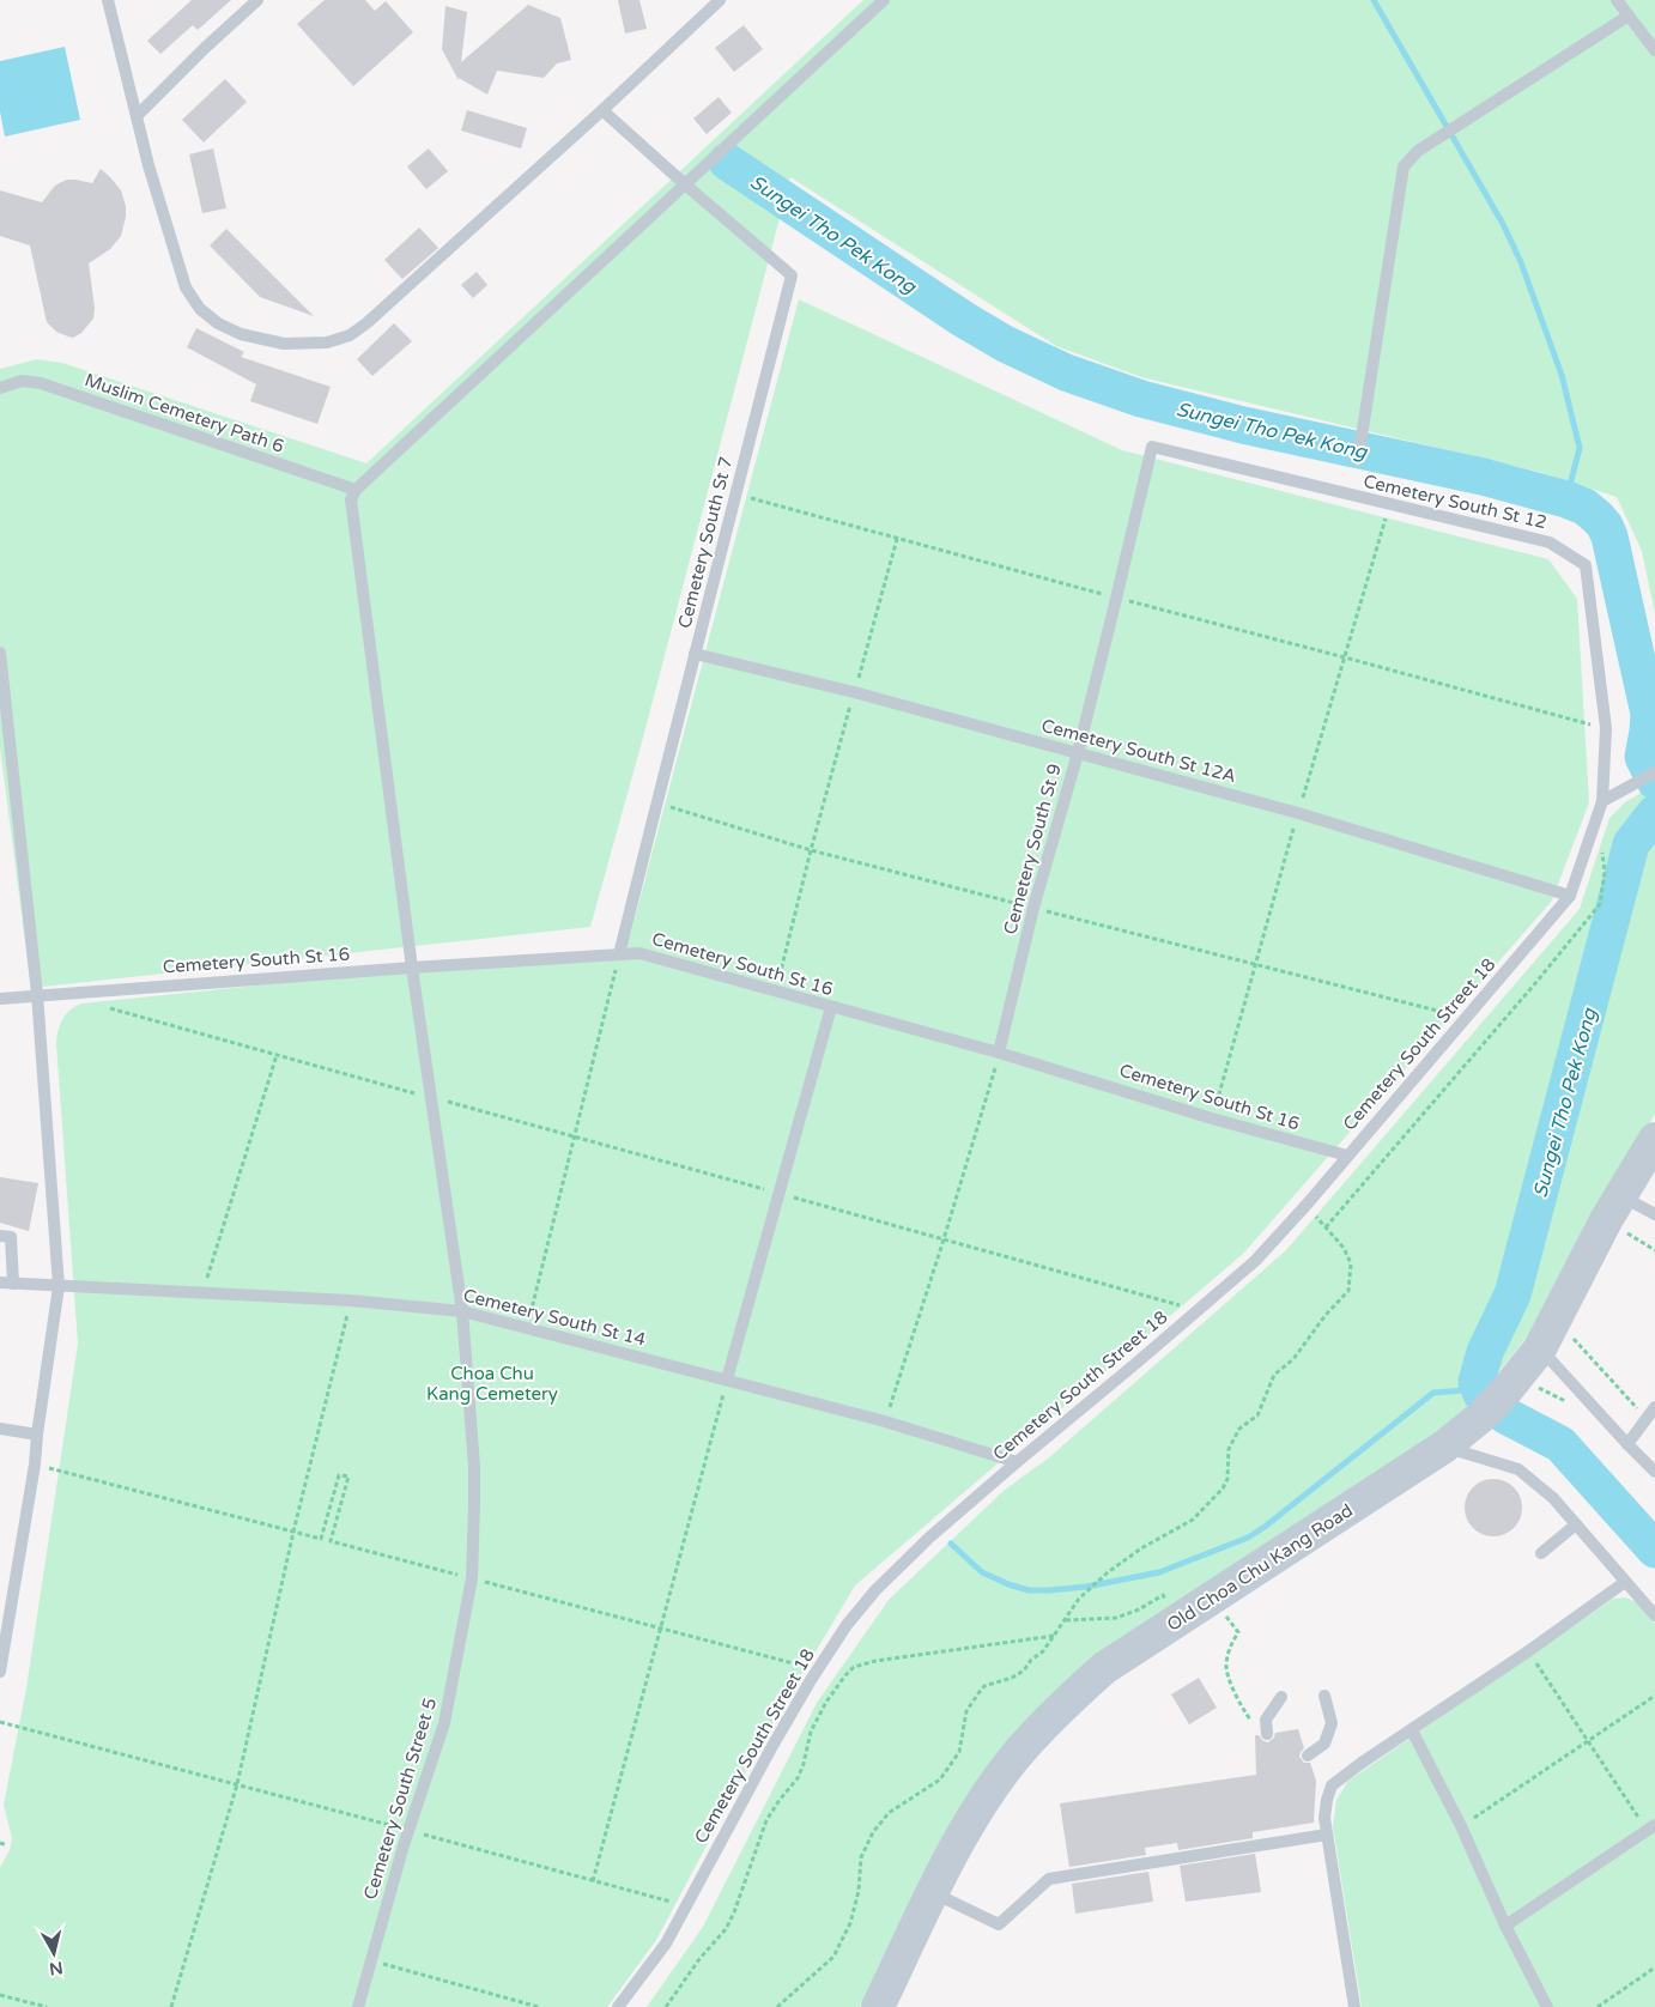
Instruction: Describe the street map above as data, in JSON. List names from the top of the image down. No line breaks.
{"streets":{"street":["Old Choa Chu Kang Road"],"lane":["Muslim Cemetery Path 6","Cemetery South St 12","Cemetery South St 7","Cemetery South St 12A","Cemetery South St 9","Cemetery South St 16","Cemetery South Street 18","Cemetery South St 14","Cemetery South Street 5"]},"crossings":[["Muslim Cemetery Path 6","Cemetery South Street 5"],["Cemetery South St 12","Cemetery South St 9"],["Cemetery South St 12","Cemetery South Street 18"],["Cemetery South St 7","Cemetery South St 12A"],["Cemetery South St 7","Cemetery South St 16"],["Cemetery South St 12A","Cemetery South St 9"],["Cemetery South St 12A","Cemetery South Street 18"],["Cemetery South St 9","Cemetery South St 16"],["Cemetery South St 16","Cemetery South Street 18"],["Cemetery South St 16","Cemetery South Street 5"],["Cemetery South Street 18","Cemetery South St 14"],["Cemetery South St 14","Cemetery South Street 5"]],"water":["Sungei Tho Pek Kong"],"parks":["Choa Chu Kang Cemetery"],"north":"bottom"}
